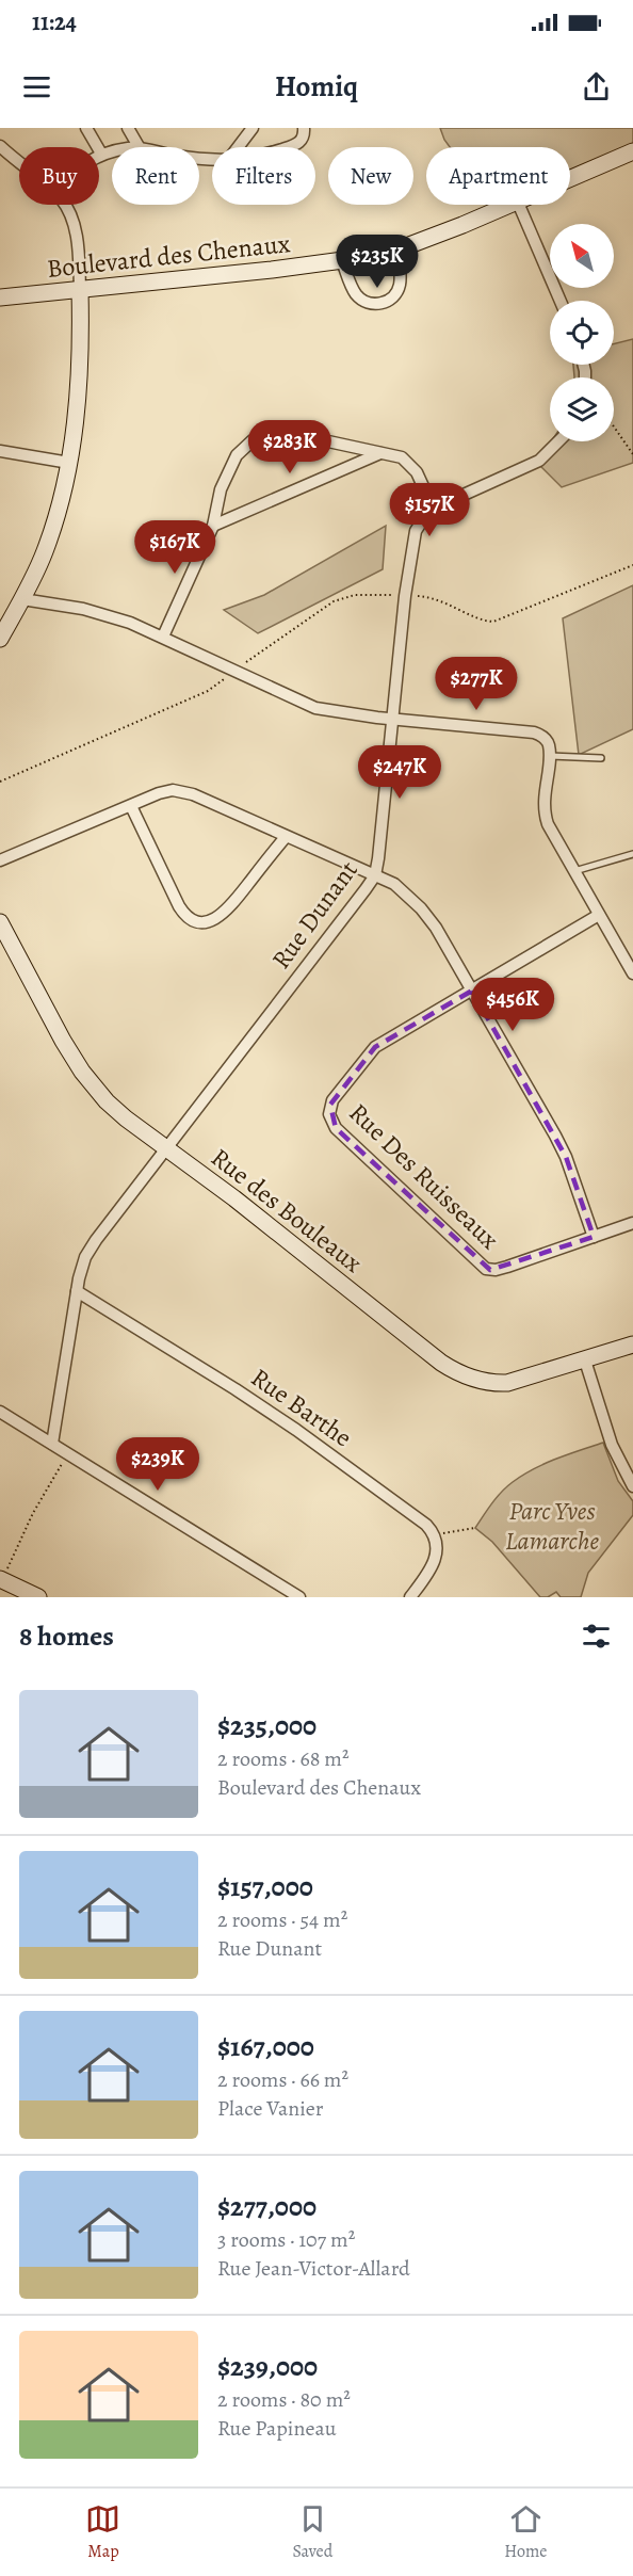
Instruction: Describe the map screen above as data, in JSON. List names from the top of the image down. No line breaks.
{"streets":{"street":["Boulevard des Chenaux","Rue Dunant","Rue Des Ruisseaux","Rue des Bouleaux","Rue Barthe"]},"crossings":[["Rue Dunant","Rue des Bouleaux"],["Rue Dunant","Rue Barthe"]],"parks":["Parc Yves Lamarche"],"north":"top left","page":{"status":"11:24","header":"Homiq","chip":["Buy","Rent","Filters","New","Apartment"],"price":["$235K","$283K","$157K","$167K","$277K","$247K","$456K","$239K"],"heading":"8 homes","list":[{"name":"$235,000","note":"2 rooms · 68 m² · Boulevard des Chenaux"},{"name":"$157,000","note":"2 rooms · 54 m² · Rue Dunant"},{"name":"$167,000","note":"2 rooms · 66 m² · Place Vanier"},{"name":"$277,000","note":"3 rooms · 107 m² · Rue Jean-Victor-Allard"},{"name":"$239,000","note":"2 rooms · 80 m² · Rue Papineau"}],"tabs":["Map","Saved","Home"]}}
